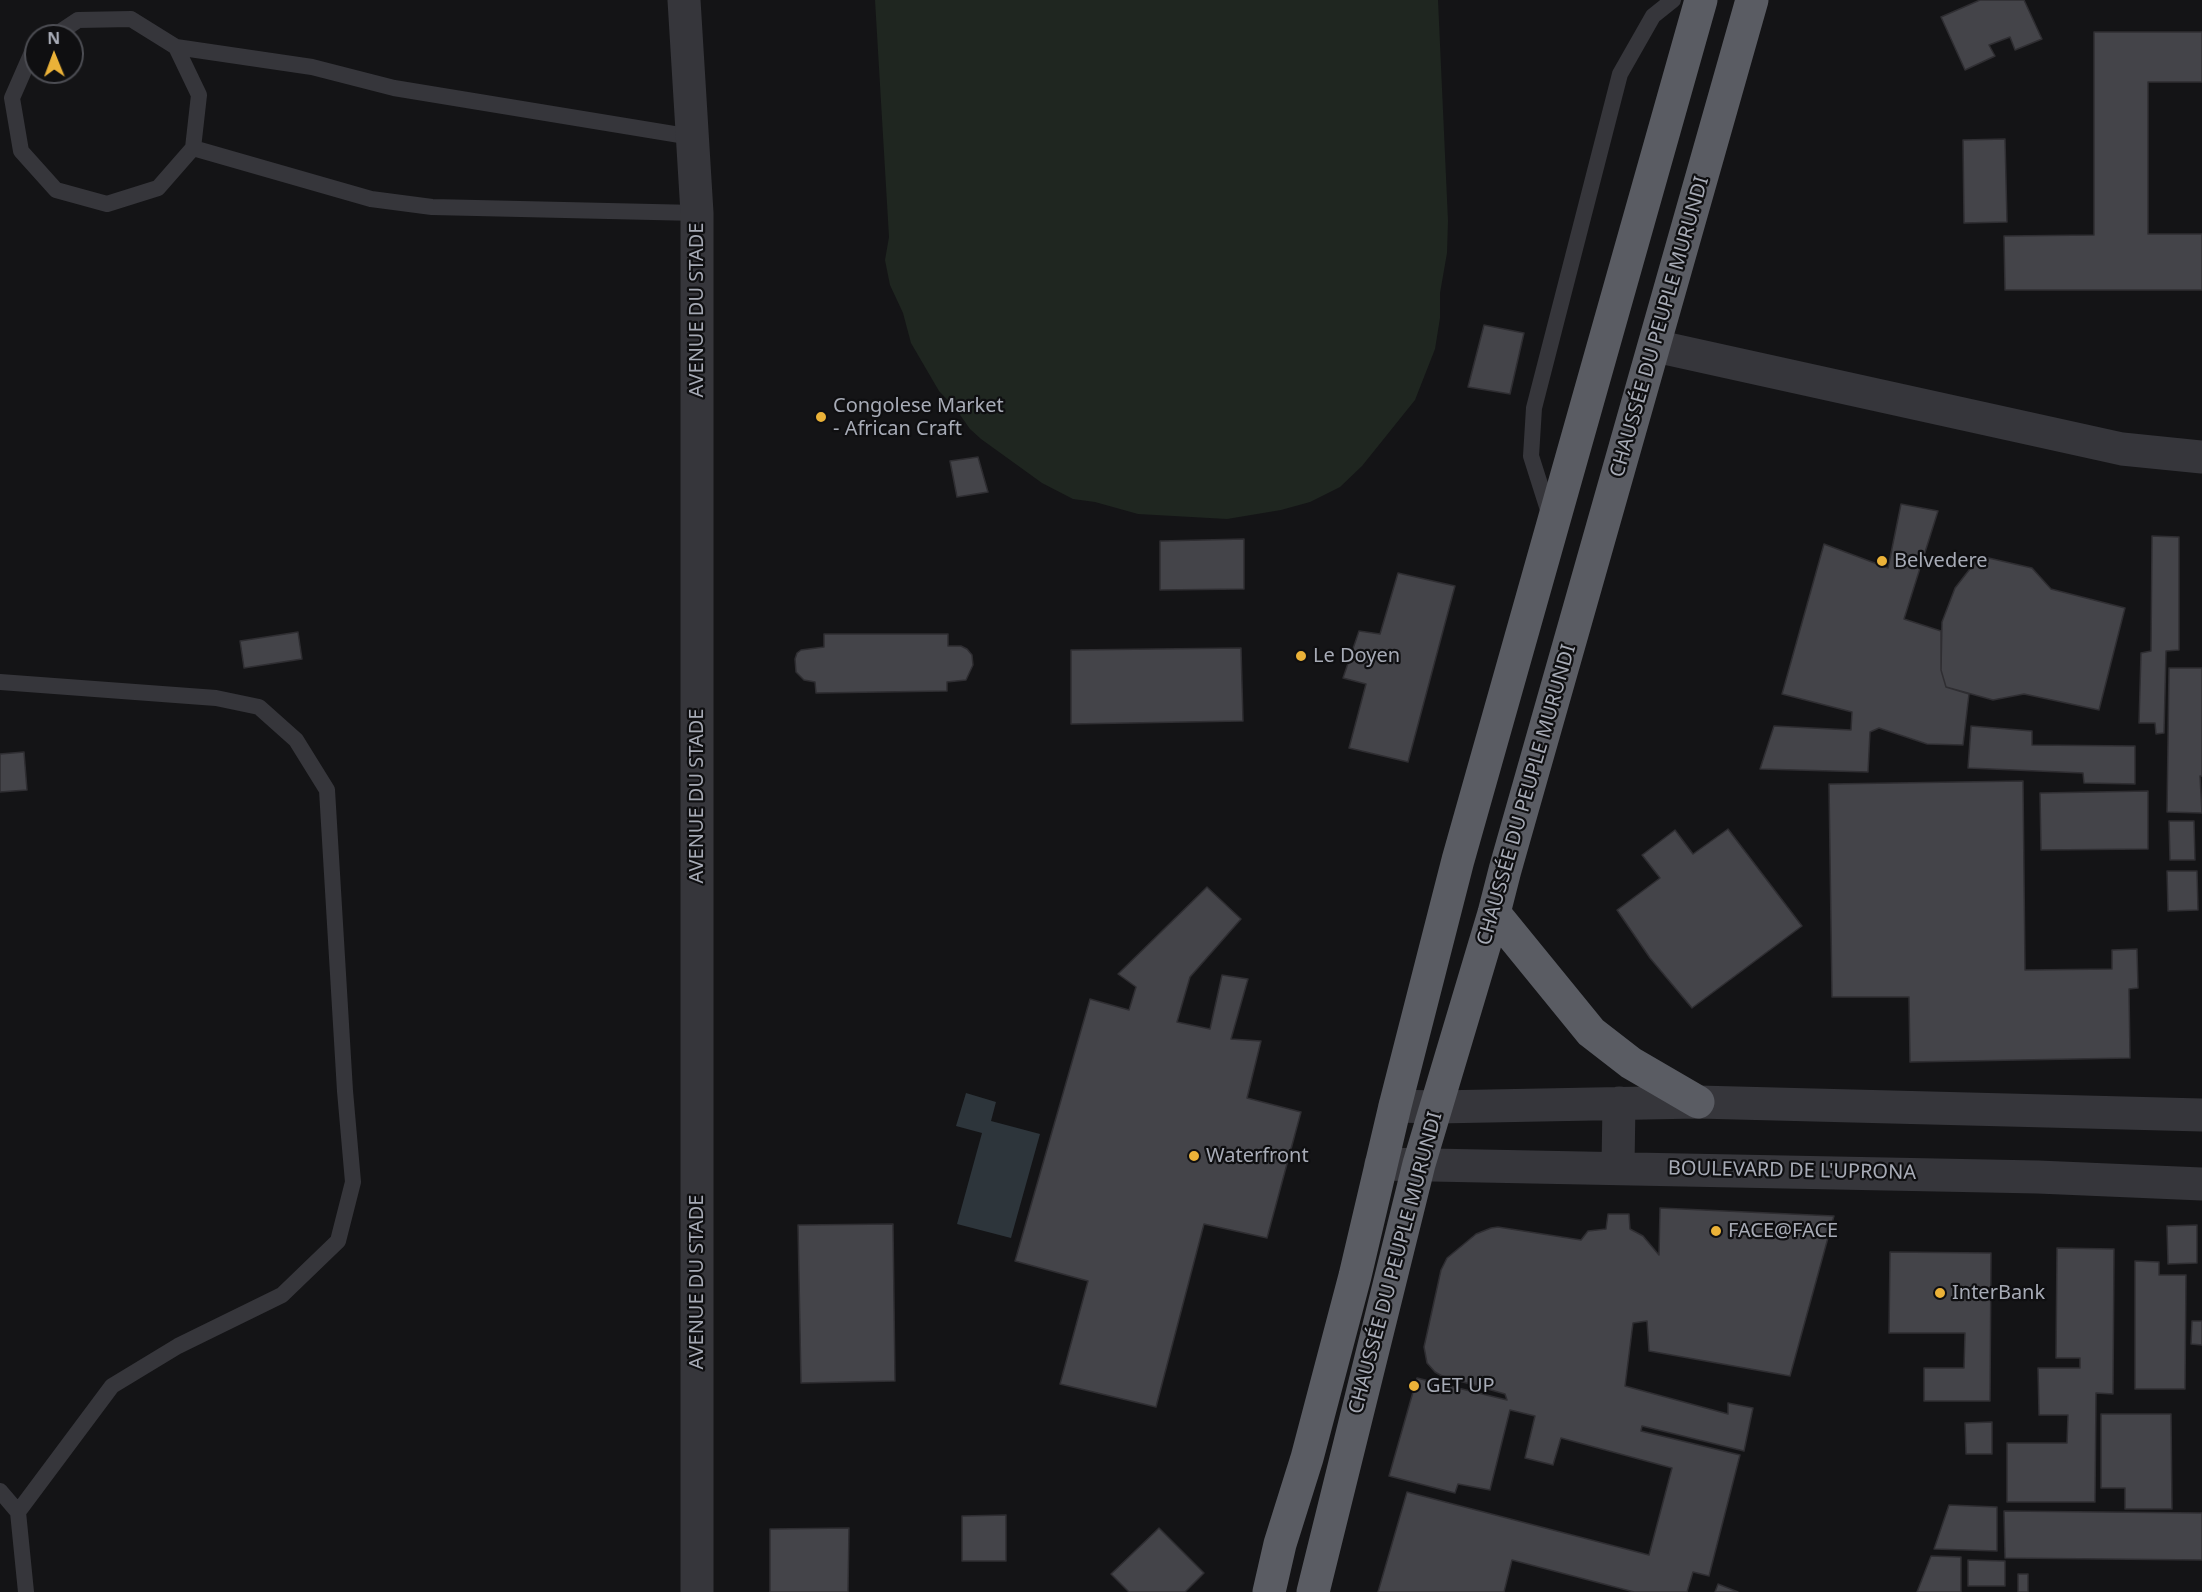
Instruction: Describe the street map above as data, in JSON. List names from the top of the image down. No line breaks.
{"streets":{"highway":["CHAUSSÉE DU PEUPLE MURUNDI"],"street":["AVENUE DU STADE","BOULEVARD DE L'UPRONA"]},"crossings":[["CHAUSSÉE DU PEUPLE MURUNDI","BOULEVARD DE L'UPRONA"]],"places":["Congolese Market - African Craft","Belvedere","Le Doyen","Waterfront","FACE@FACE","InterBank","GET UP"],"north":"top"}
